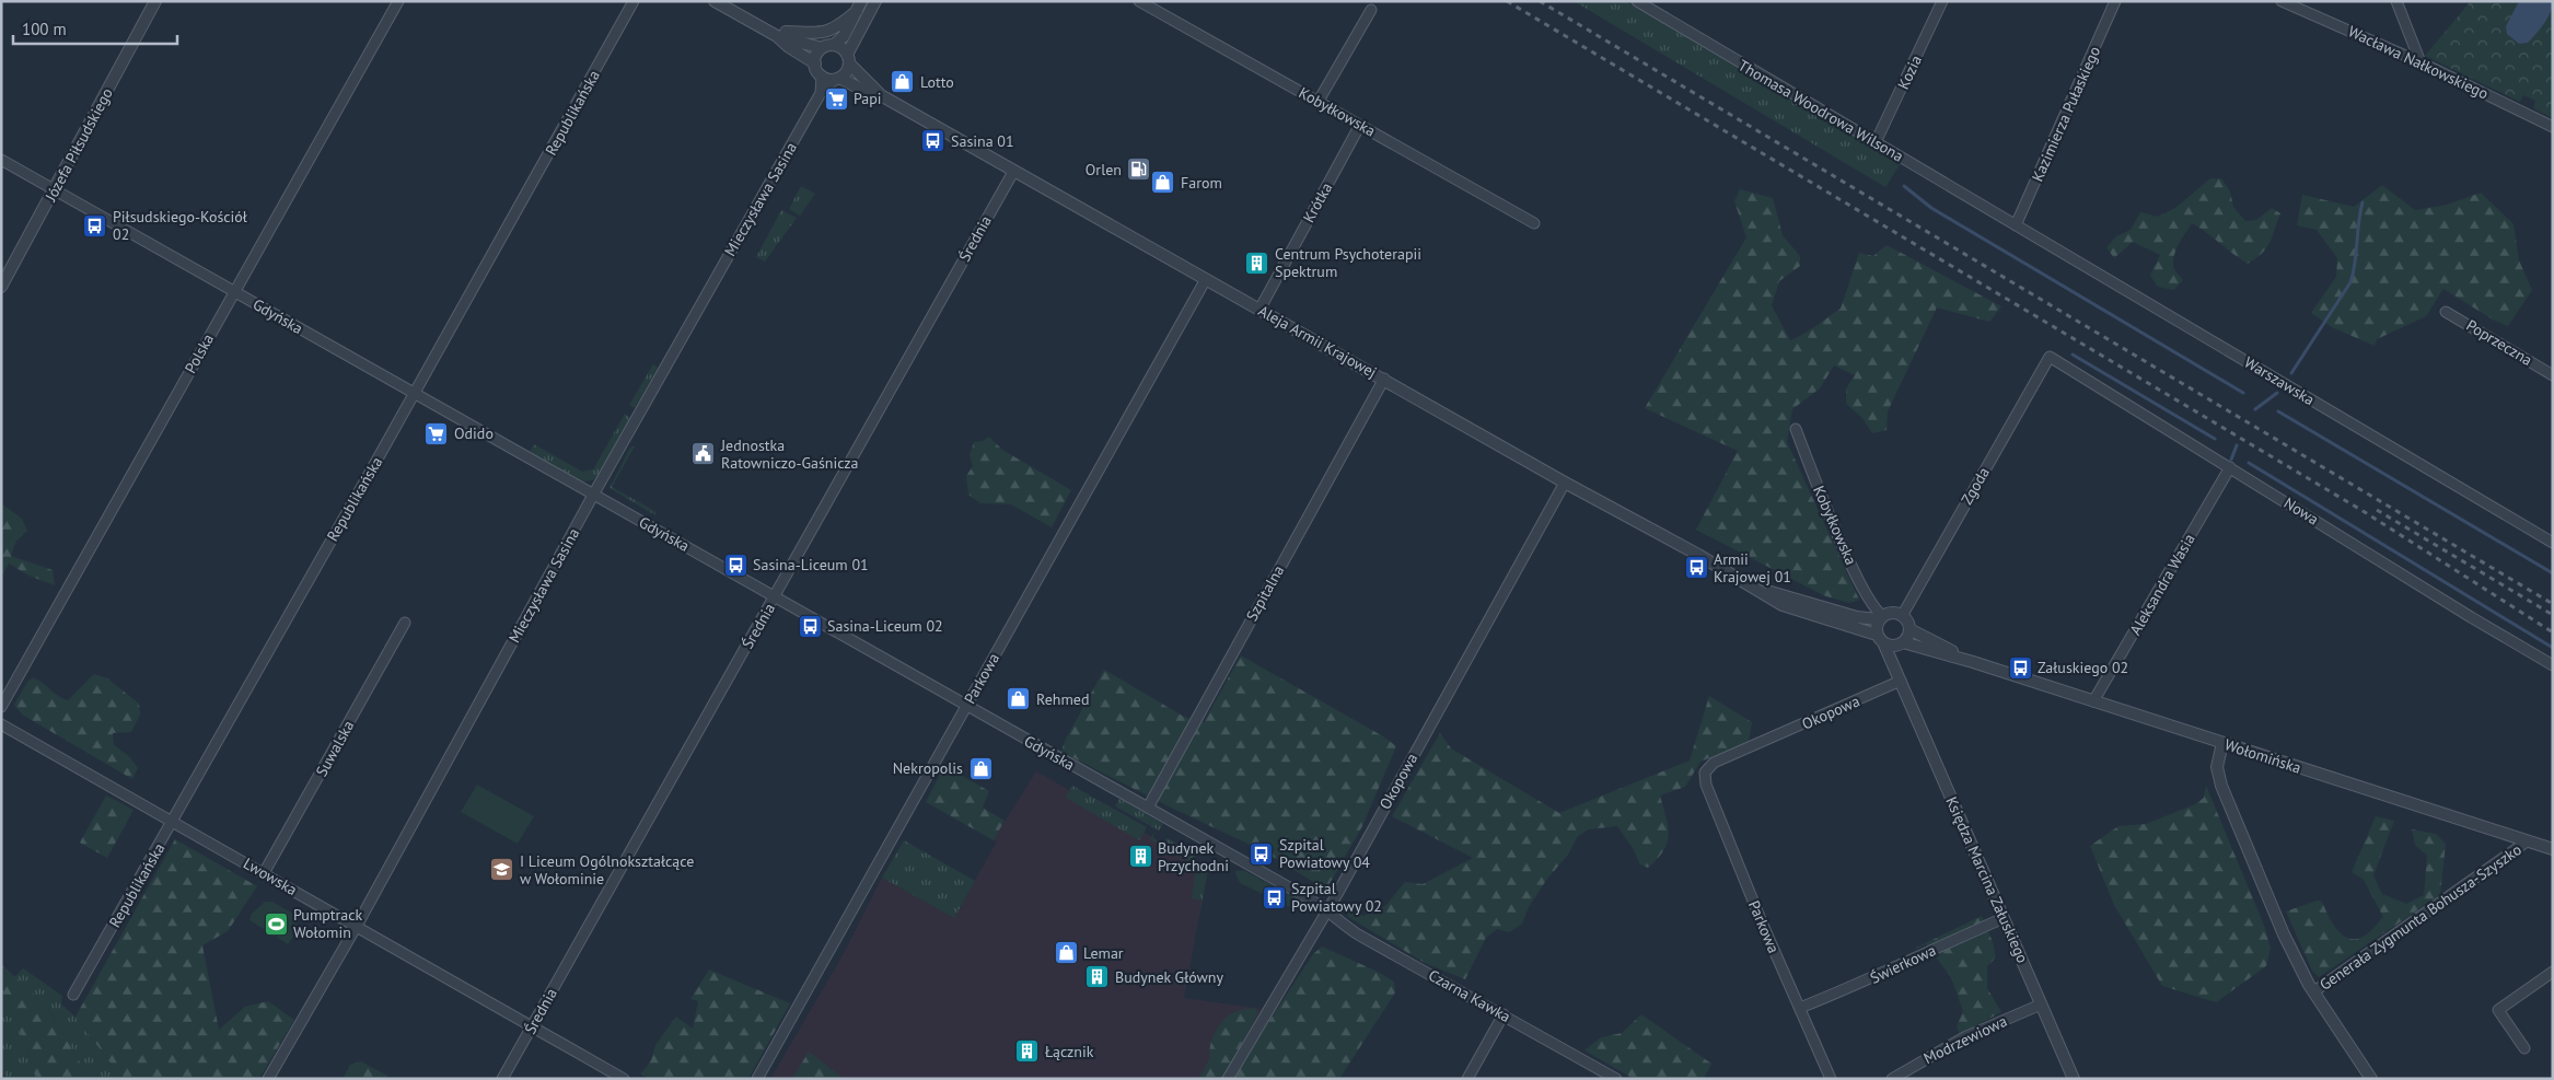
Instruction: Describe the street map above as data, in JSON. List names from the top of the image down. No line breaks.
{"streets":{"street":["Wacława Nałkowskiego","Kozia","Thomasa Woodrowa Wilsona","Kobyłkowska","Republikańska","Kazimierza Pułaskiego","Józefa Piłsudskiego","Mieczysława Sasina","Krótka","Średnia","Gdyńska","Aleja Armii Krajowej","Poprzeczna","Polska","Warszawska","Zgoda","Nowa","Aleksandra Wasia","Szpitalna","Parkowa","Okopowa","Suwalska","Wołomińska","Lwowska","Księdza Marcina Załuskiego","Generała Zygmunta Bohusza-Szyszko","Świerkowa","Czarna Kawka","Modrzewiowa"]},"crossings":[["Kozia","Thomasa Woodrowa Wilsona"],["Thomasa Woodrowa Wilsona","Warszawska"],["Kobyłkowska","Krótka"],["Kobyłkowska","Aleja Armii Krajowej"],["Kobyłkowska","Zgoda"],["Kobyłkowska","Wołomińska"],["Kobyłkowska","Księdza Marcina Załuskiego"],["Republikańska","Gdyńska"],["Republikańska","Lwowska"],["Kazimierza Pułaskiego","Warszawska"],["Józefa Piłsudskiego","Gdyńska"],["Mieczysława Sasina","Gdyńska"],["Mieczysława Sasina","Aleja Armii Krajowej"],["Mieczysława Sasina","Lwowska"],["Krótka","Aleja Armii Krajowej"],["Średnia","Gdyńska"],["Średnia","Aleja Armii Krajowej"],["Średnia","Lwowska"],["Gdyńska","Polska"],["Gdyńska","Szpitalna"],["Gdyńska","Parkowa"],["Gdyńska","Okopowa"],["Gdyńska","Czarna Kawka"],["Aleja Armii Krajowej","Zgoda"],["Aleja Armii Krajowej","Szpitalna"],["Aleja Armii Krajowej","Parkowa"],["Aleja Armii Krajowej","Okopowa"],["Aleja Armii Krajowej","Wołomińska"],["Aleja Armii Krajowej","Księdza Marcina Załuskiego"],["Zgoda","Nowa"],["Zgoda","Wołomińska"],["Zgoda","Księdza Marcina Załuskiego"],["Nowa","Aleksandra Wasia"],["Aleksandra Wasia","Wołomińska"],["Parkowa","Okopowa"],["Parkowa","Świerkowa"],["Okopowa","Księdza Marcina Załuskiego"],["Okopowa","Czarna Kawka"],["Suwalska","Lwowska"],["Wołomińska","Księdza Marcina Załuskiego"],["Wołomińska","Generała Zygmunta Bohusza-Szyszko"],["Księdza Marcina Załuskiego","Świerkowa"],["Księdza Marcina Załuskiego","Modrzewiowa"]],"places":{"shop":["Lotto","Farom","Rehmed","Nekropolis","Lemar"],"supermarket":["Papi","Odido"],"bus stop":["Sasina 01","Piłsudskiego-Kościół 02","Sasina-Liceum 01","Armii Krajowej 01","Sasina-Liceum 02","Załuskiego 02","Szpital Powiatowy 04","Szpital Powiatowy 02"],"fuel station":["Orlen"],"building":["Centrum Psychoterapii Spektrum","Budynek Przychodni","Budynek Główny","Łącznik"],"public building":["Jednostka Ratowniczo-Gaśnicza"],"school or university":["I Liceum Ogólnokształcące w Wołominie"],"sports":["Pumptrack Wołomin"]},"scale_bar":"100 m"}
